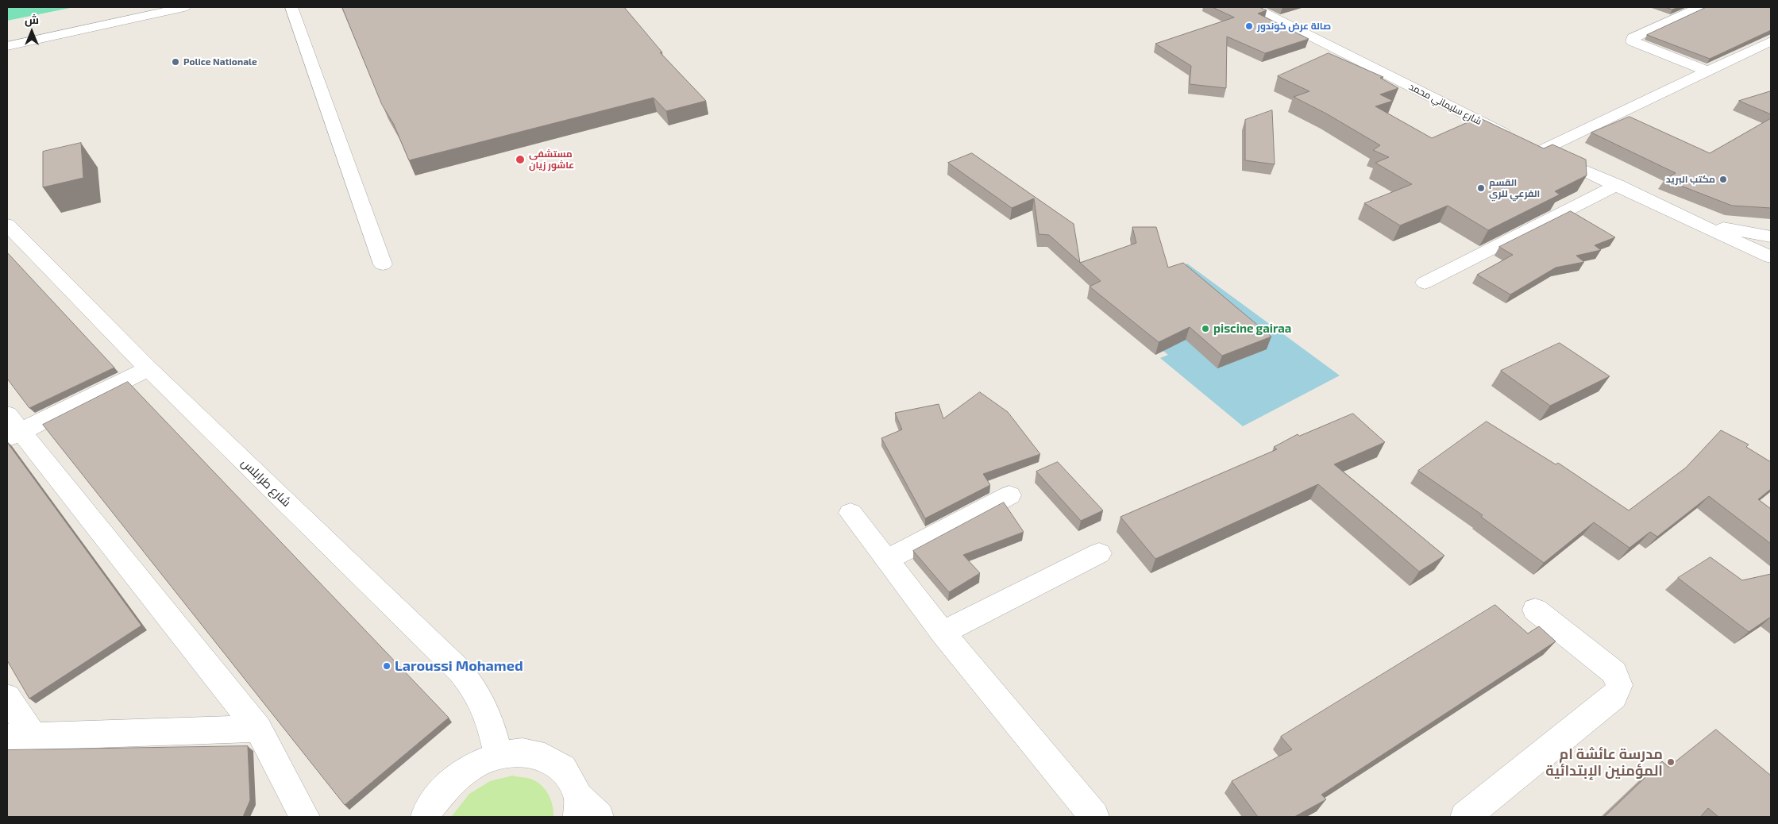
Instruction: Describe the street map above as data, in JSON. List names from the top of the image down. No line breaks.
{"streets":{"street":["شارع سليماني محمد","شارع طرابلس"]},"places":["صالة عرض كوندور","Police Nationale","مستشفى عاشور زيان","مكتب البريد","القسم الفرعي للري","piscine gairaa","Laroussi Mohamed","مدرسة عائشة ام المؤمنين الإبتدائية"],"north":"top"}
